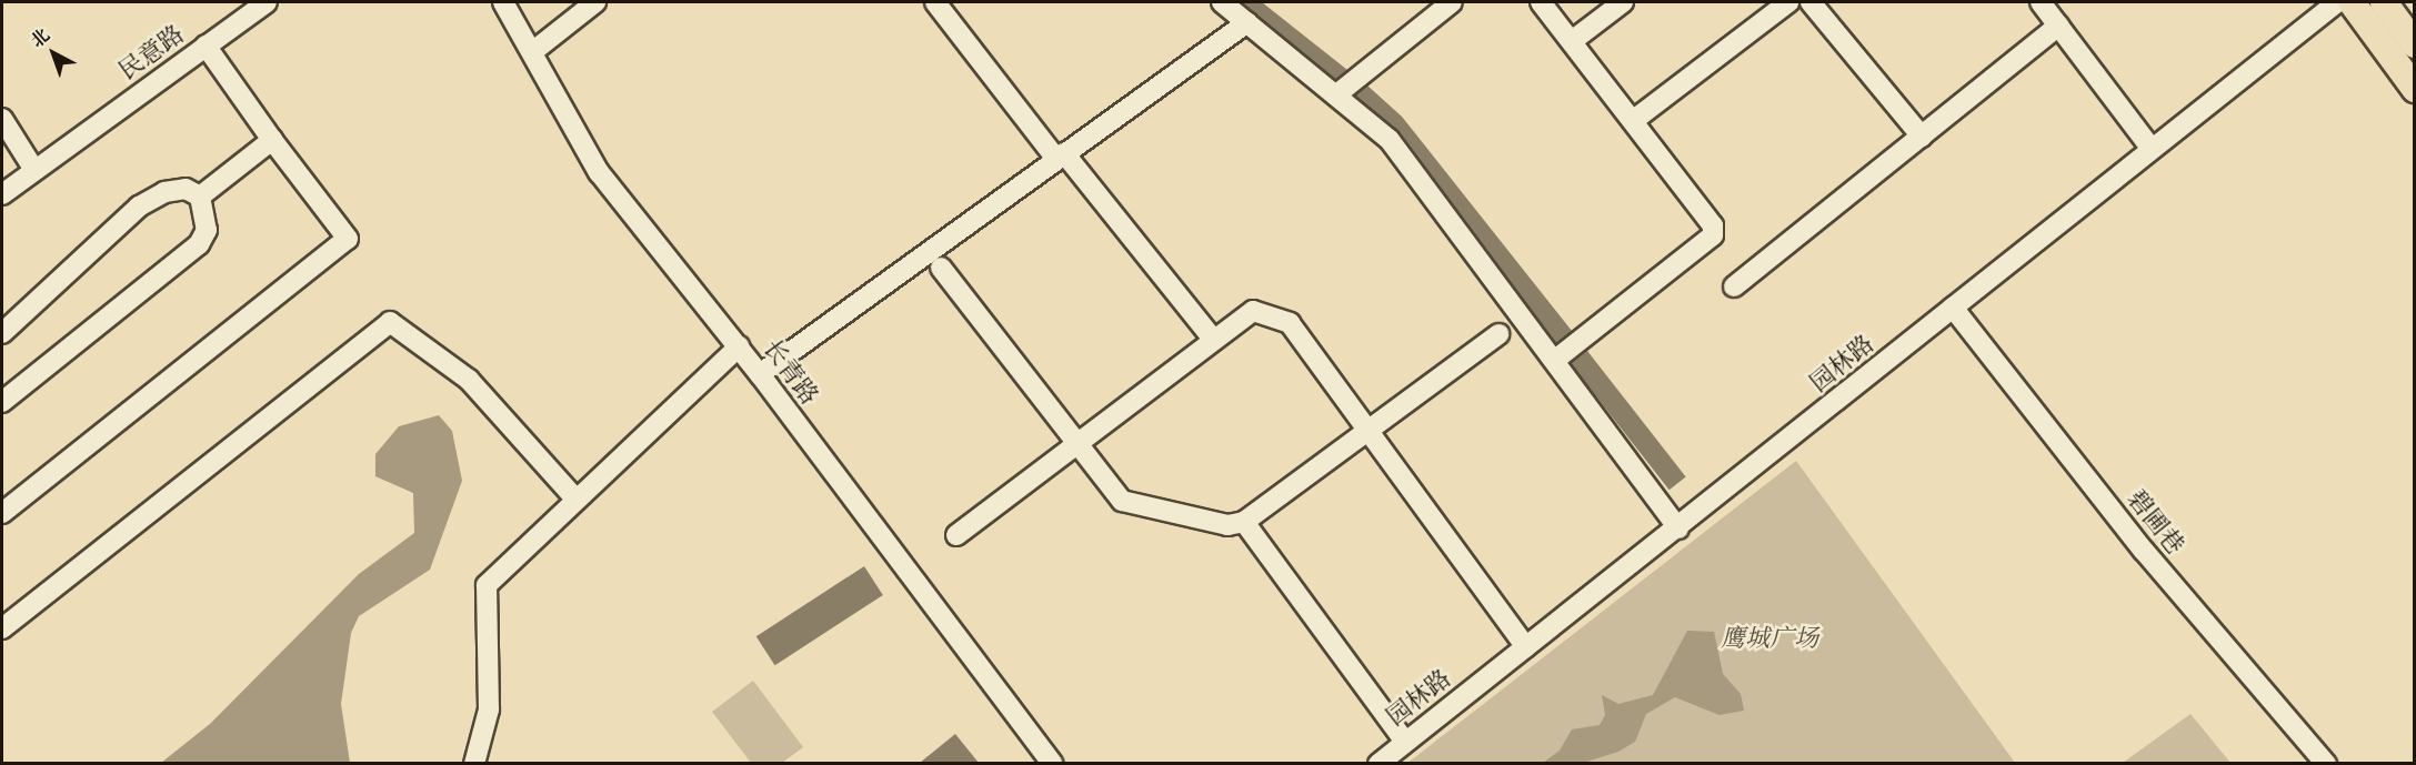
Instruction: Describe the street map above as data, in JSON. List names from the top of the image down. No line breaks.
{"streets":{"street":["民意路","园林路","长青路","碧圃巷"]},"crossings":[["园林路","碧圃巷"]],"parks":["鹰城广场"],"north":"top left"}
